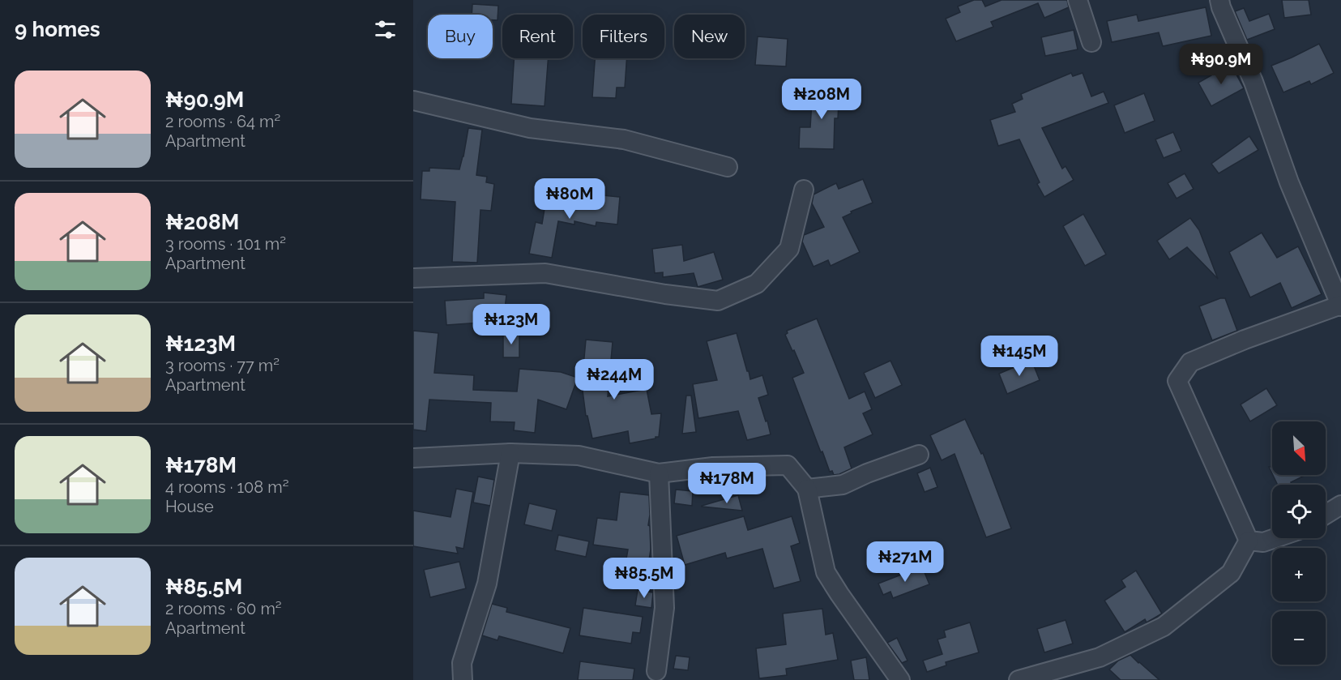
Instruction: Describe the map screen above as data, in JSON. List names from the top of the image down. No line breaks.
{"north":"bottom right","page":{"heading":"9 homes","chip":["Buy","Rent","Filters","New"],"price":["₦90.9M","₦208M","₦80M","₦123M","₦145M","₦244M","₦178M","₦271M","₦85.5M"],"list":[{"name":"₦90.9M","note":"2 rooms · 64 m² · Apartment"},{"name":"₦208M","note":"3 rooms · 101 m² · Apartment"},{"name":"₦123M","note":"3 rooms · 77 m² · Apartment"},{"name":"₦178M","note":"4 rooms · 108 m² · House"},{"name":"₦85.5M","note":"2 rooms · 60 m² · Apartment"}],"map_buttons":["+","−"]}}
